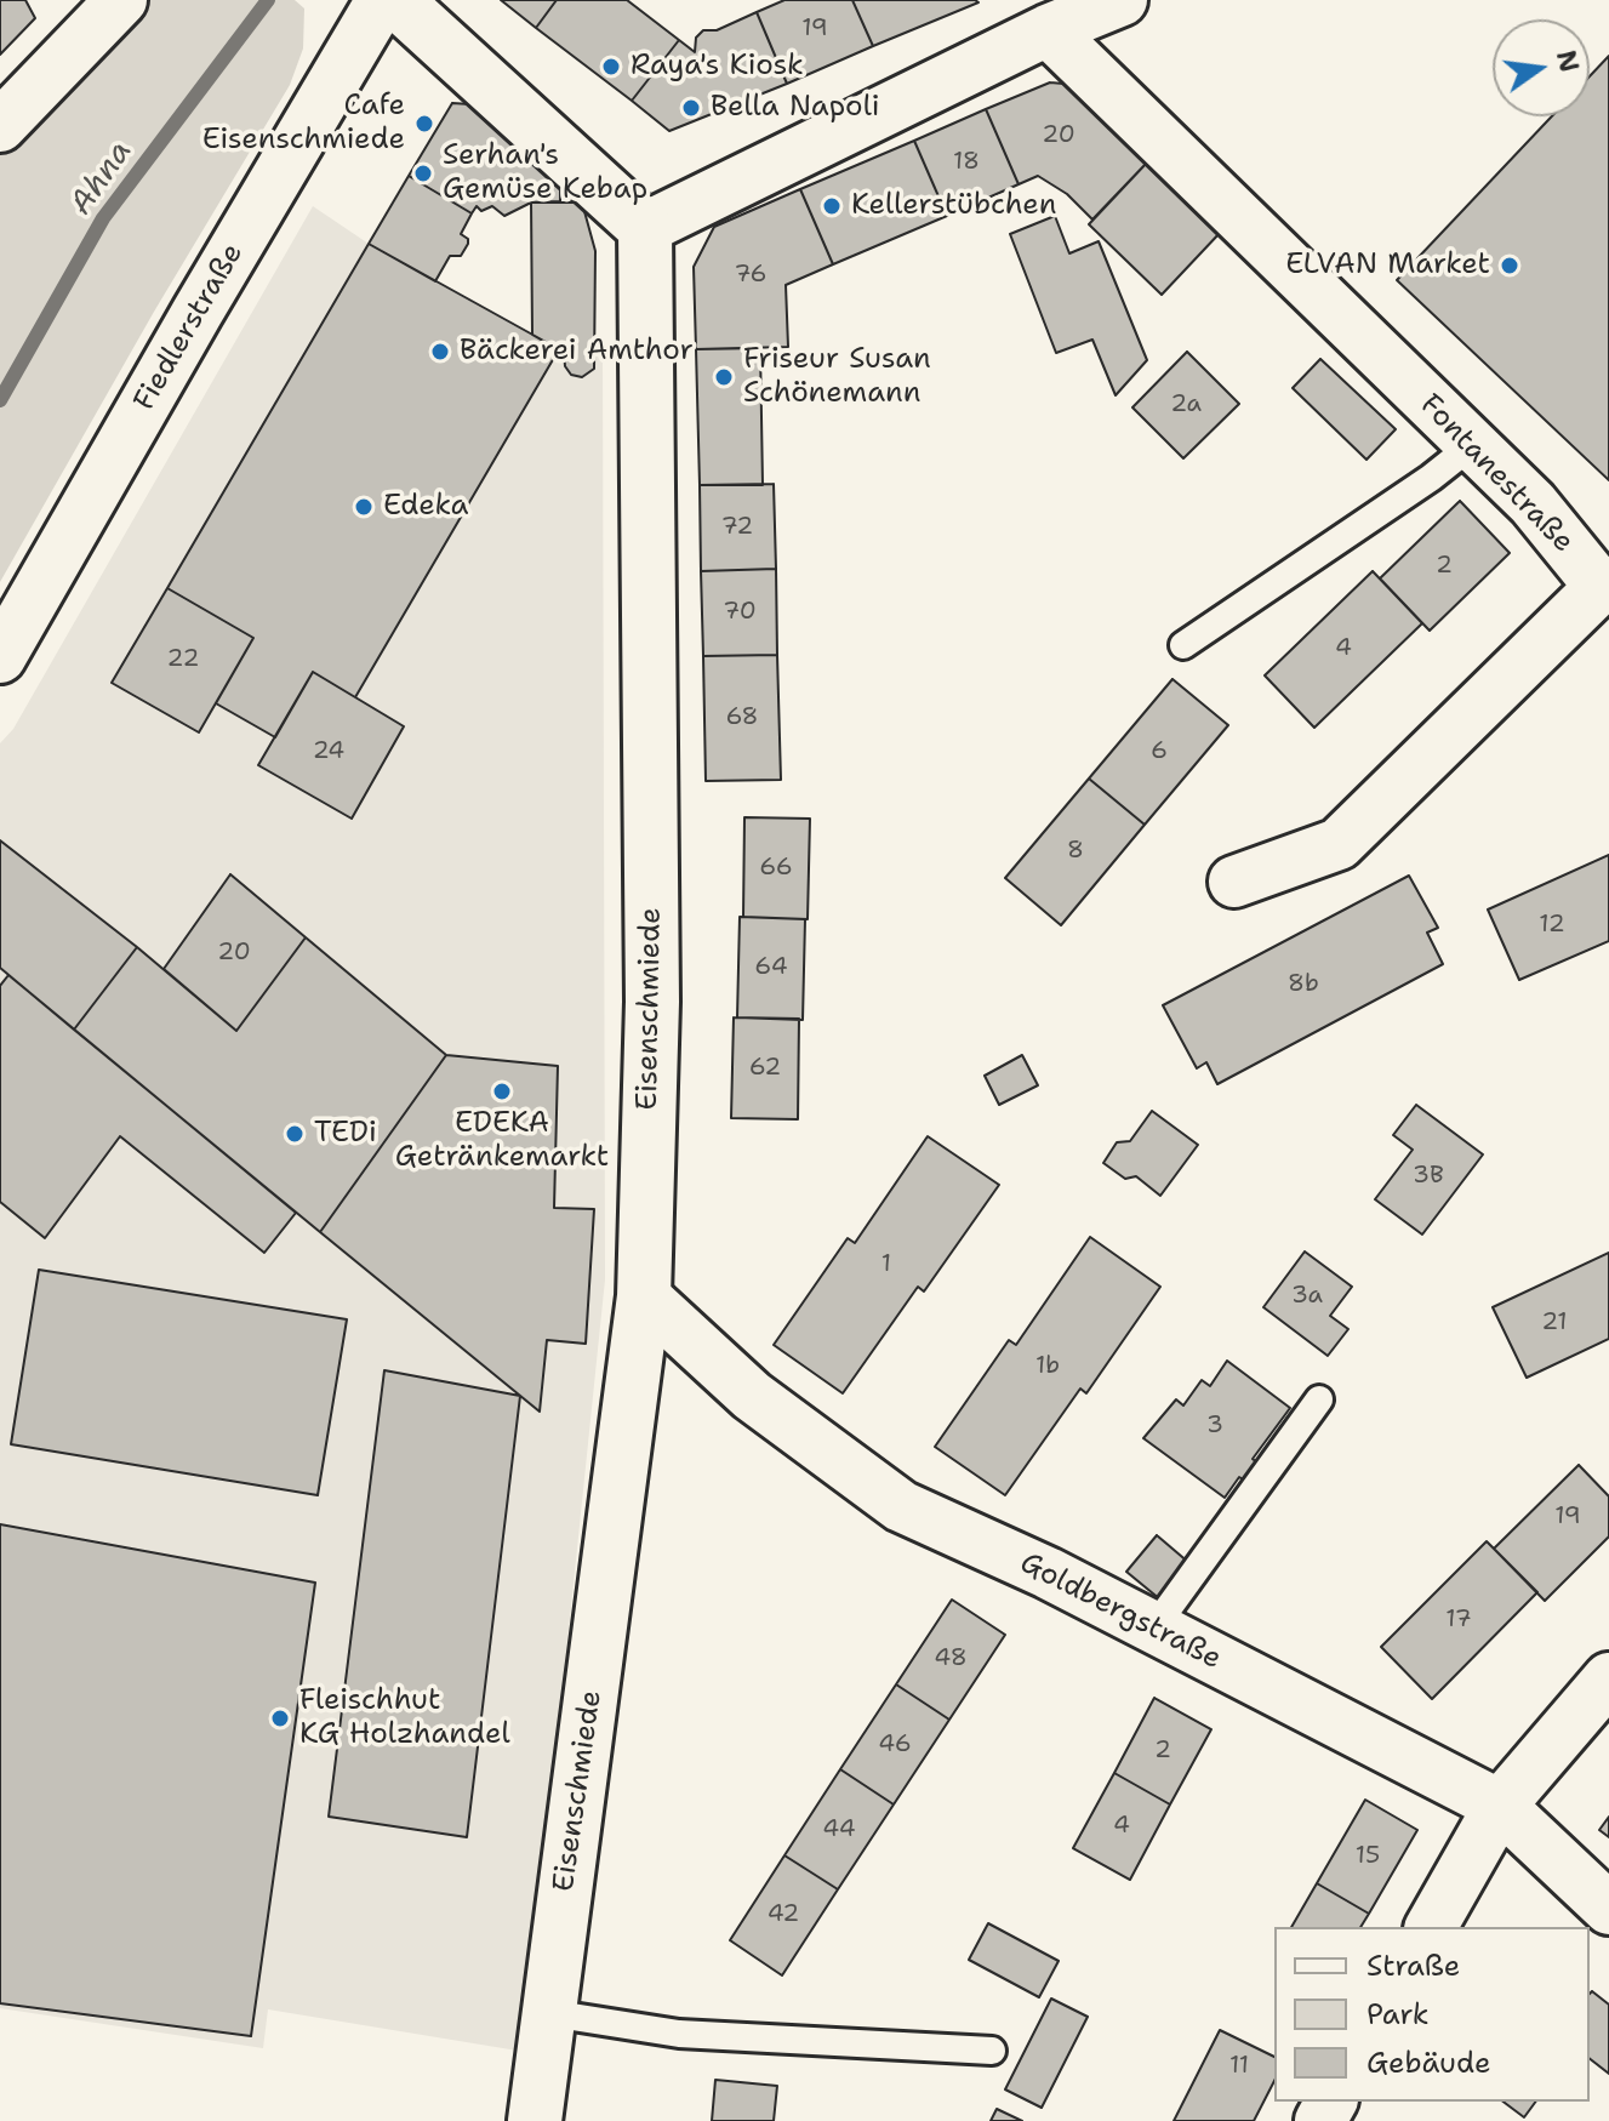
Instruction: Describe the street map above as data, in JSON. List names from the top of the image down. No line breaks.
{"streets":{"street":["Fiedlerstraße","Fontanestraße","Eisenschmiede","Goldbergstraße"]},"crossings":[["Eisenschmiede","Goldbergstraße"]],"water":["Ahna"],"places":["Raya's Kiosk","Bella Napoli","Cafe Eisenschmiede","Serhan's Gemüse Kebap","Kellerstübchen","ELVAN Market","Bäckerei Amthor","Friseur Susan Schönemann","Edeka","EDEKA Getränkemarkt","TEDi","Fleischhut KG Holzhandel"],"house_numbers":["19","20","18","76","2a","72","2","70","4","22","68","24","6","8","66","12","20","64","8b","62","3B","1","3a","21","1b","3","19","17","48","46","2","4","44","15","42","11"],"legend":["Straße","Park","Gebäude"],"north":"right"}
